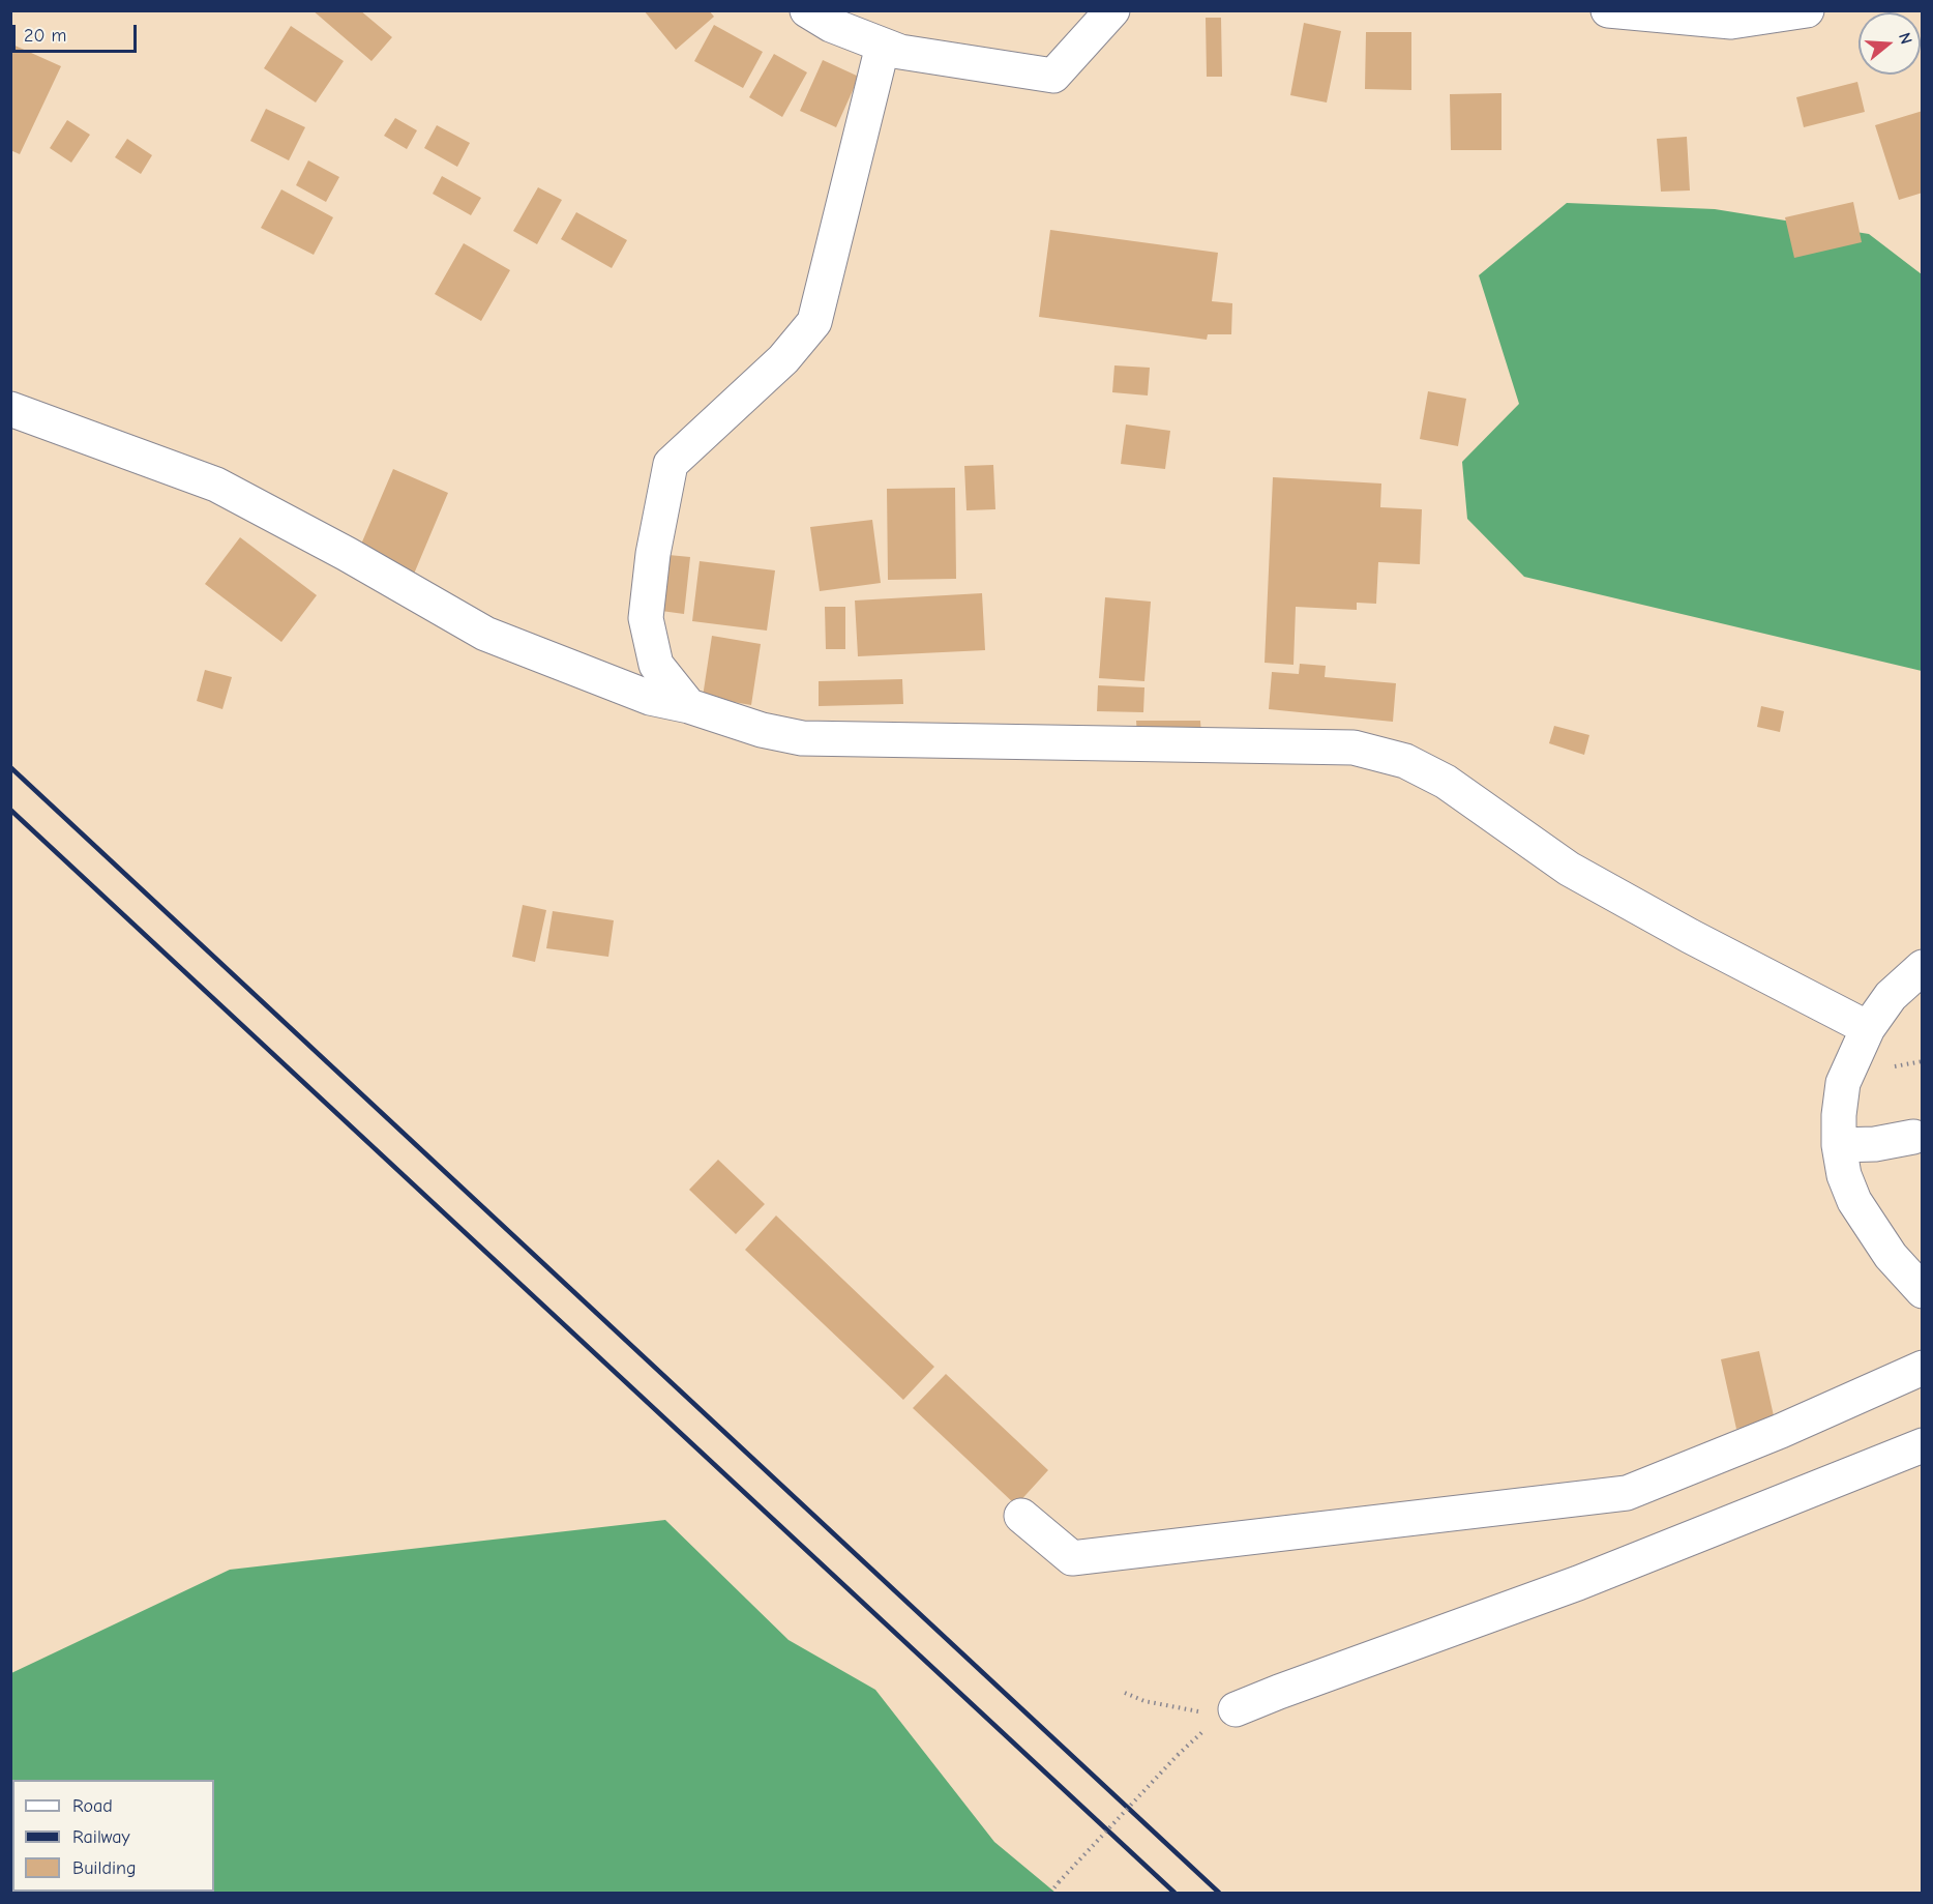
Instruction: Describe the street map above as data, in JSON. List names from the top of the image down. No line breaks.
{"legend":["Road","Railway","Building"],"scale_bar":"20 m","north":"right"}
